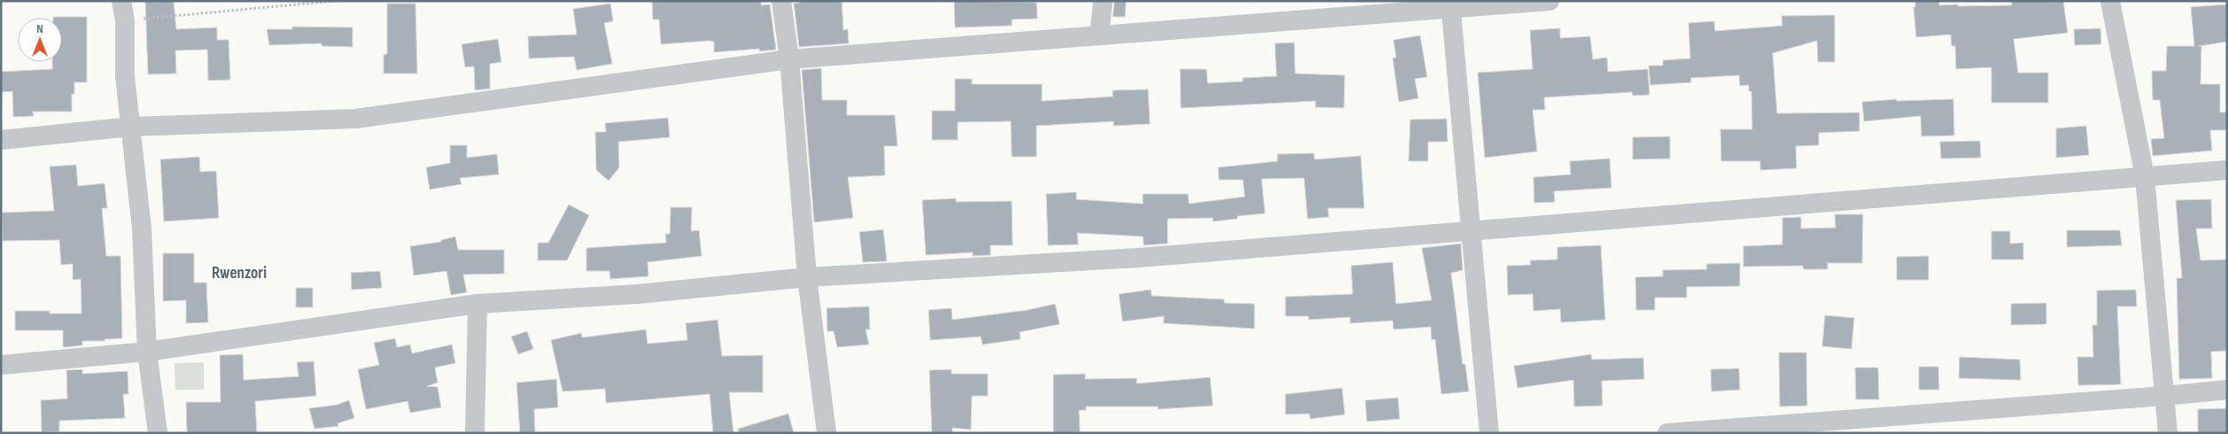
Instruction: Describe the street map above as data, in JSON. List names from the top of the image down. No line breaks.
{"districts":["Rwenzori"],"north":"top"}
